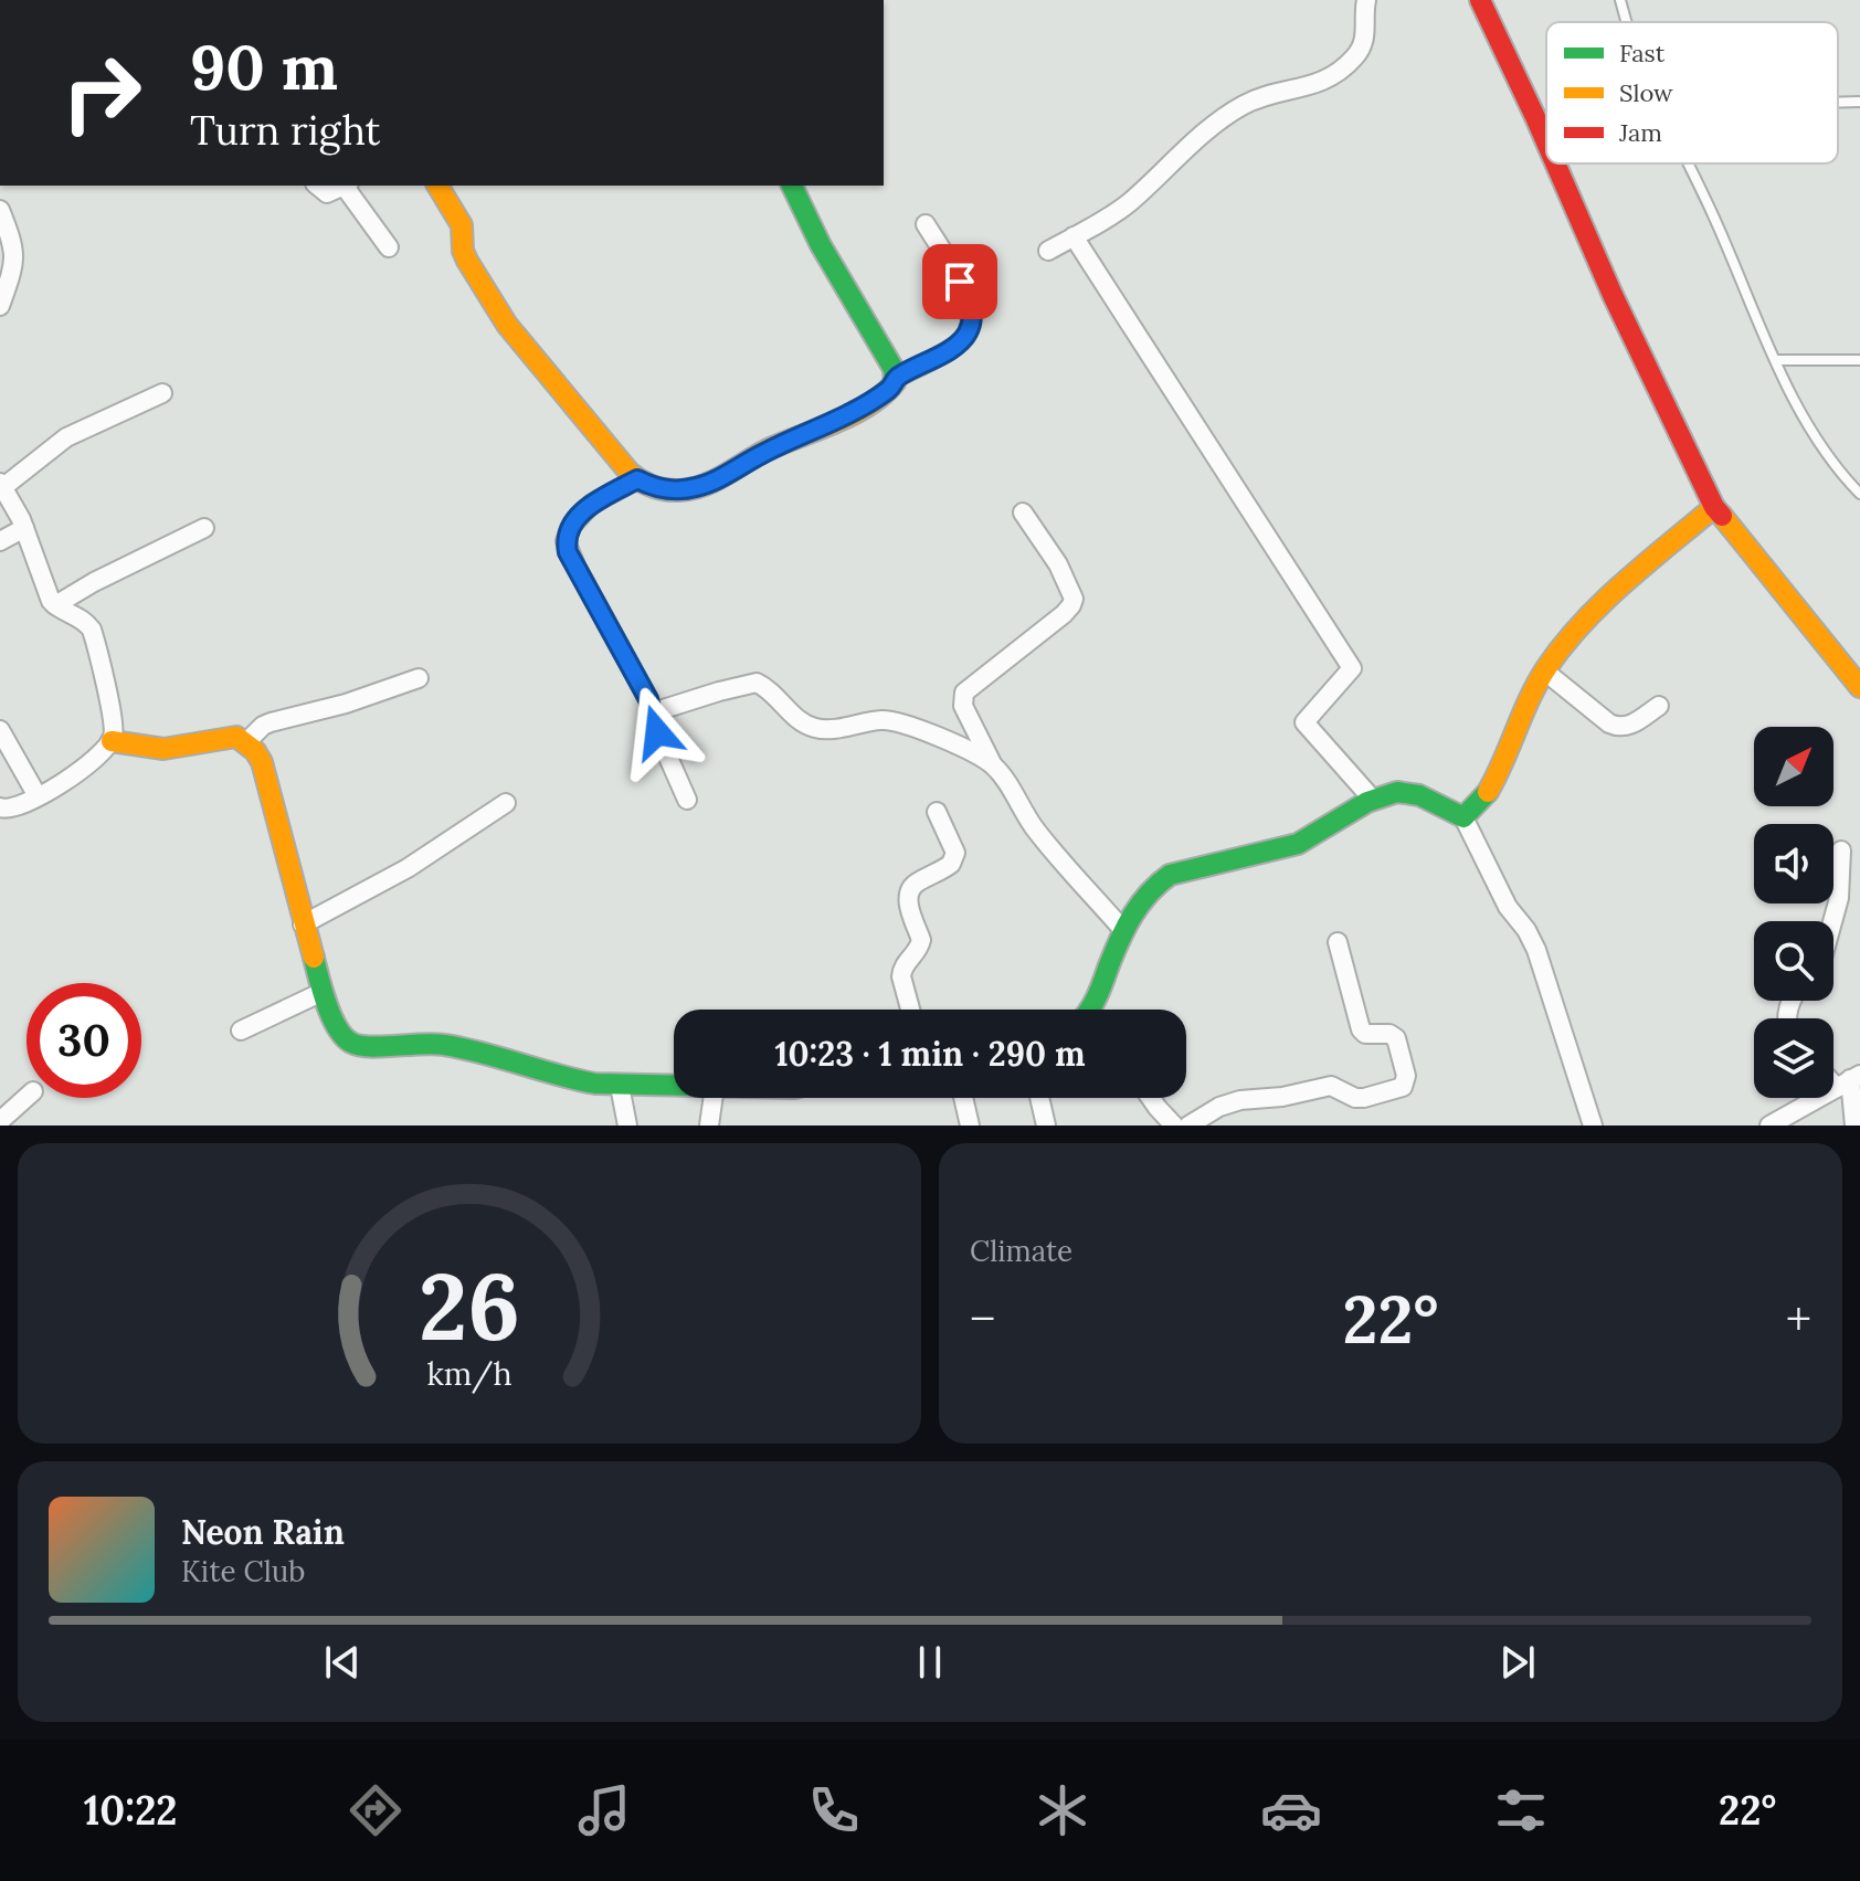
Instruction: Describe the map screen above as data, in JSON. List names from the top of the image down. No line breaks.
{"legend":["Fast","Slow","Jam"],"north":"top right","page":{"turn":["90 m","Turn right"],"limit":"30","trip":"10:23 · 1 min · 290 m","tile":"Climate","heat":["−","22°","+"],"song":["Neon Rain","Kite Club"],"tabs":["10:22","22°"],"gauge":["26","km/h"]}}
